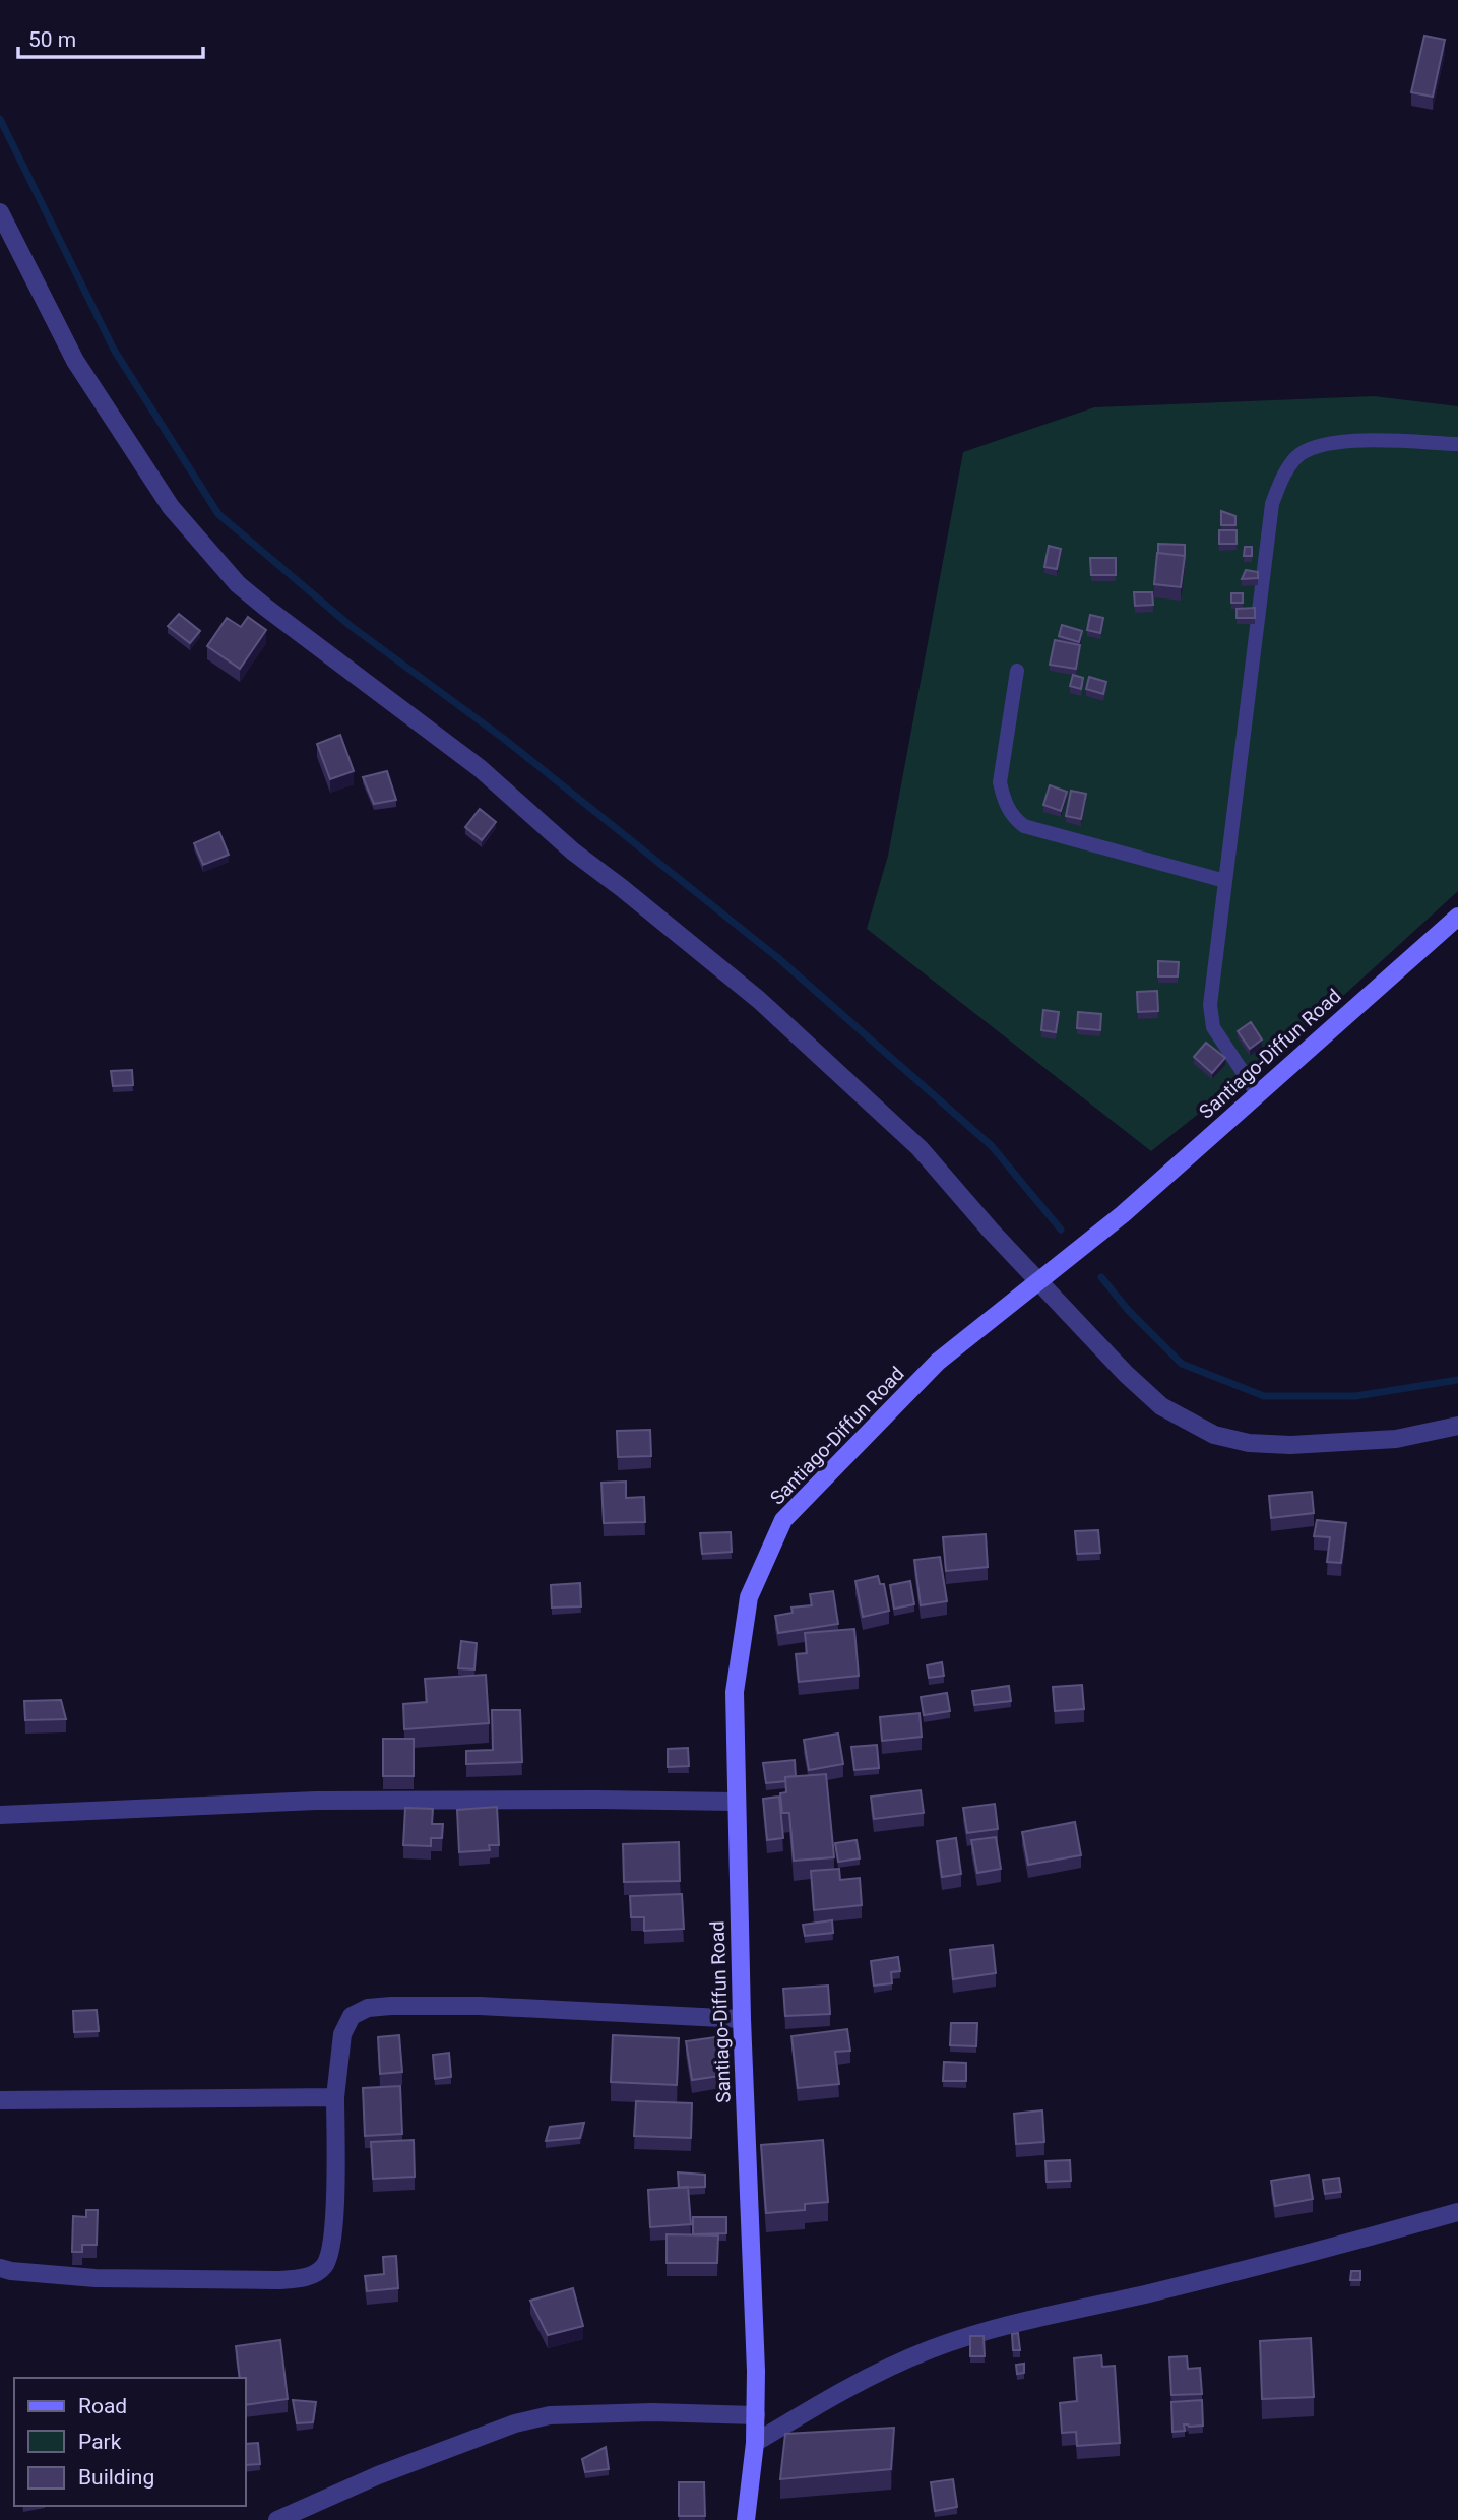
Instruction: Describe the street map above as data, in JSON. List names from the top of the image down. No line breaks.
{"streets":{"main road":["Santiago-Diffun Road"]},"legend":["Road","Park","Building"],"scale_bar":"50 m"}
